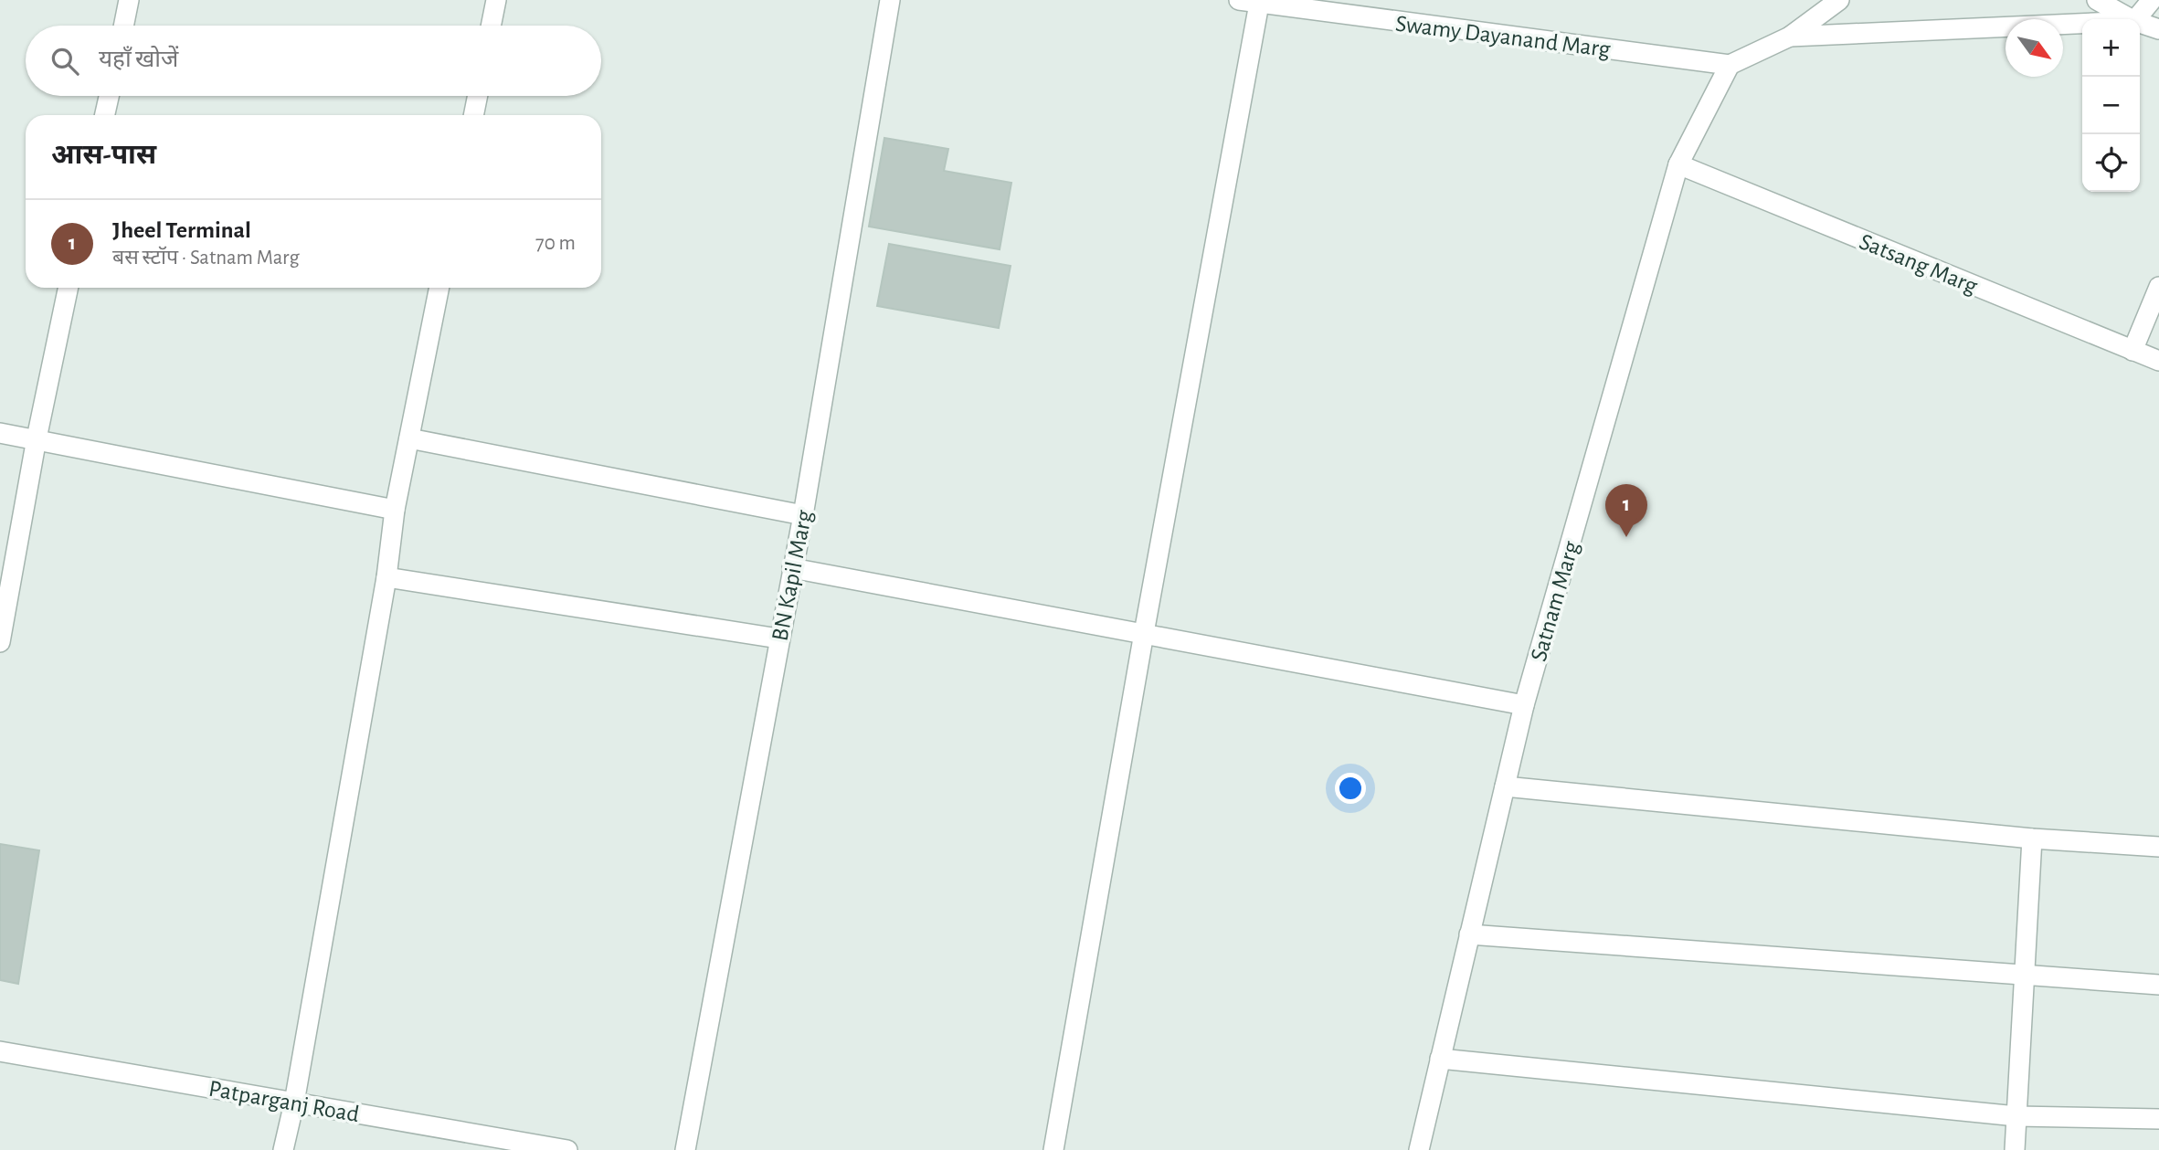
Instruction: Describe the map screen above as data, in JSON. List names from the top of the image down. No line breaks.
{"streets":{"street":["Swamy Dayanand Marg","Satsang Marg","BN Kapil Marg","Satnam Marg","Patparganj Road"]},"crossings":[["Swamy Dayanand Marg","Satnam Marg"],["Satsang Marg","Satnam Marg"]],"north":"bottom right","page":{"map_buttons":["+","−"],"search":"यहाँ खोजें","heading":"आस-पास","list":[{"mark":"1","name":"Jheel Terminal","note":"बस स्टॉप · Satnam Marg","value":"70 m"}],"pins":"1"}}
